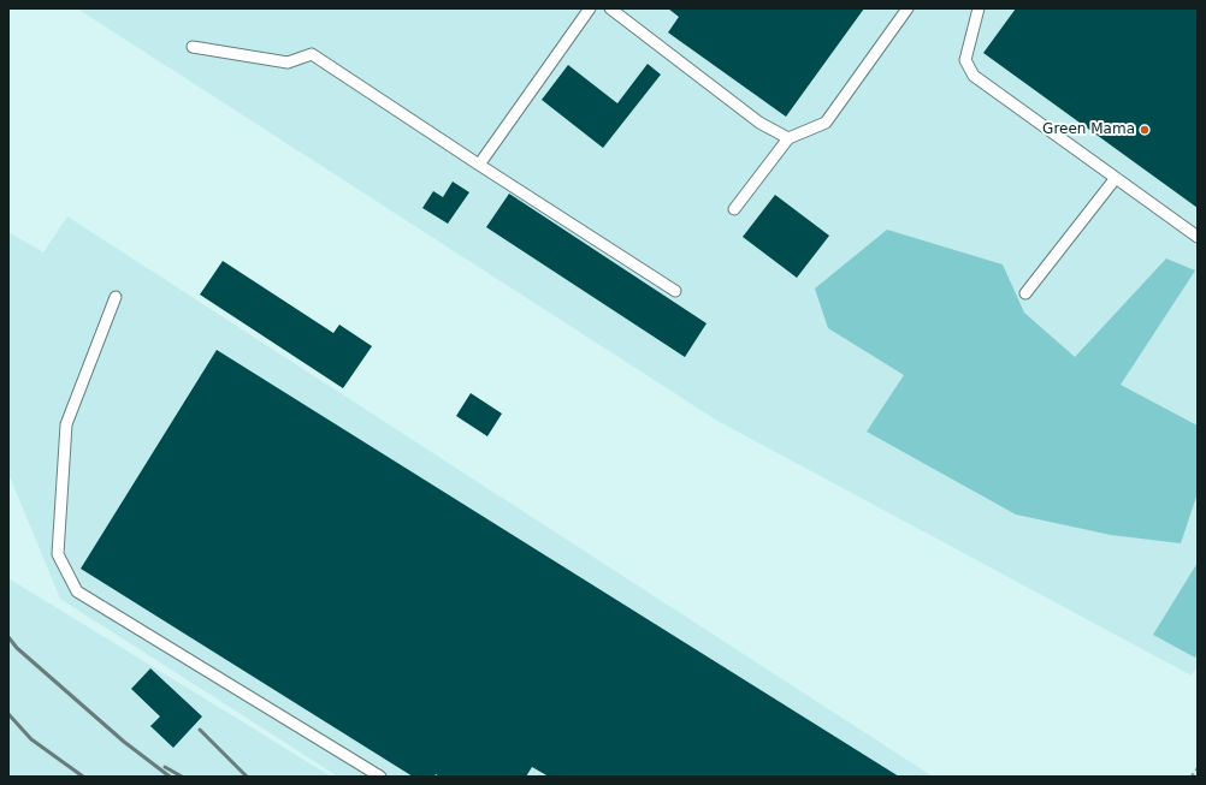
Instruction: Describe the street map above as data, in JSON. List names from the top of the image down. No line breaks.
{"places":["Green Mama"]}
